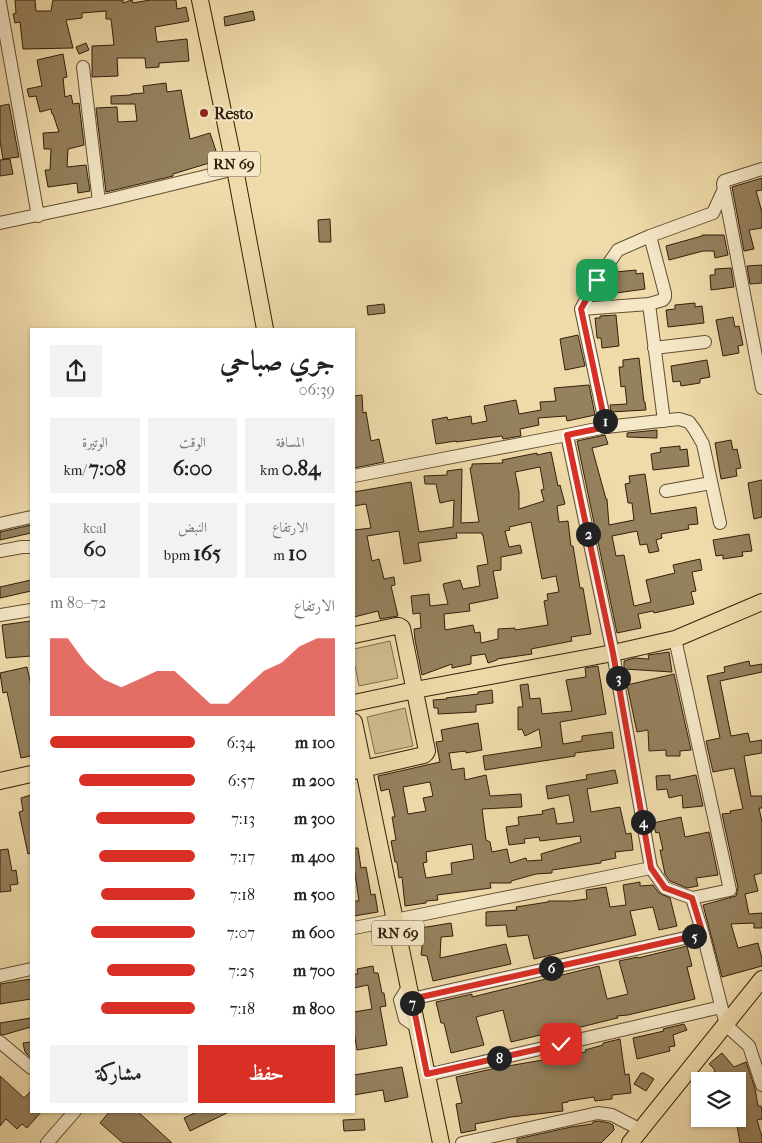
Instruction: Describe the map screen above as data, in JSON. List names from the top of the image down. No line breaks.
{"streets":{"main road":["RN 69"]},"places":["Resto"],"page":{"heading":["جري صباحي","06:39"],"pins":["1","2","3","4","5","6","7","8"],"stats":[["المسافة","0.84 km"],["الوقت","6:00"],["الوتيرة","7:08 /km"],["الارتفاع","10 m"],["النبض","165 bpm"],["kcal","60"]],"chart":["الارتفاع","72–80 m"],"list":[{"name":"100 m","note":"6:34"},{"name":"200 m","note":"6:57"},{"name":"300 m","note":"7:13"},{"name":"400 m","note":"7:17"},{"name":"500 m","note":"7:18"},{"name":"600 m","note":"7:07"},{"name":"700 m","note":"7:25"},{"name":"800 m","note":"7:18"}],"buttons":["حفظ","مشاركة"]}}
